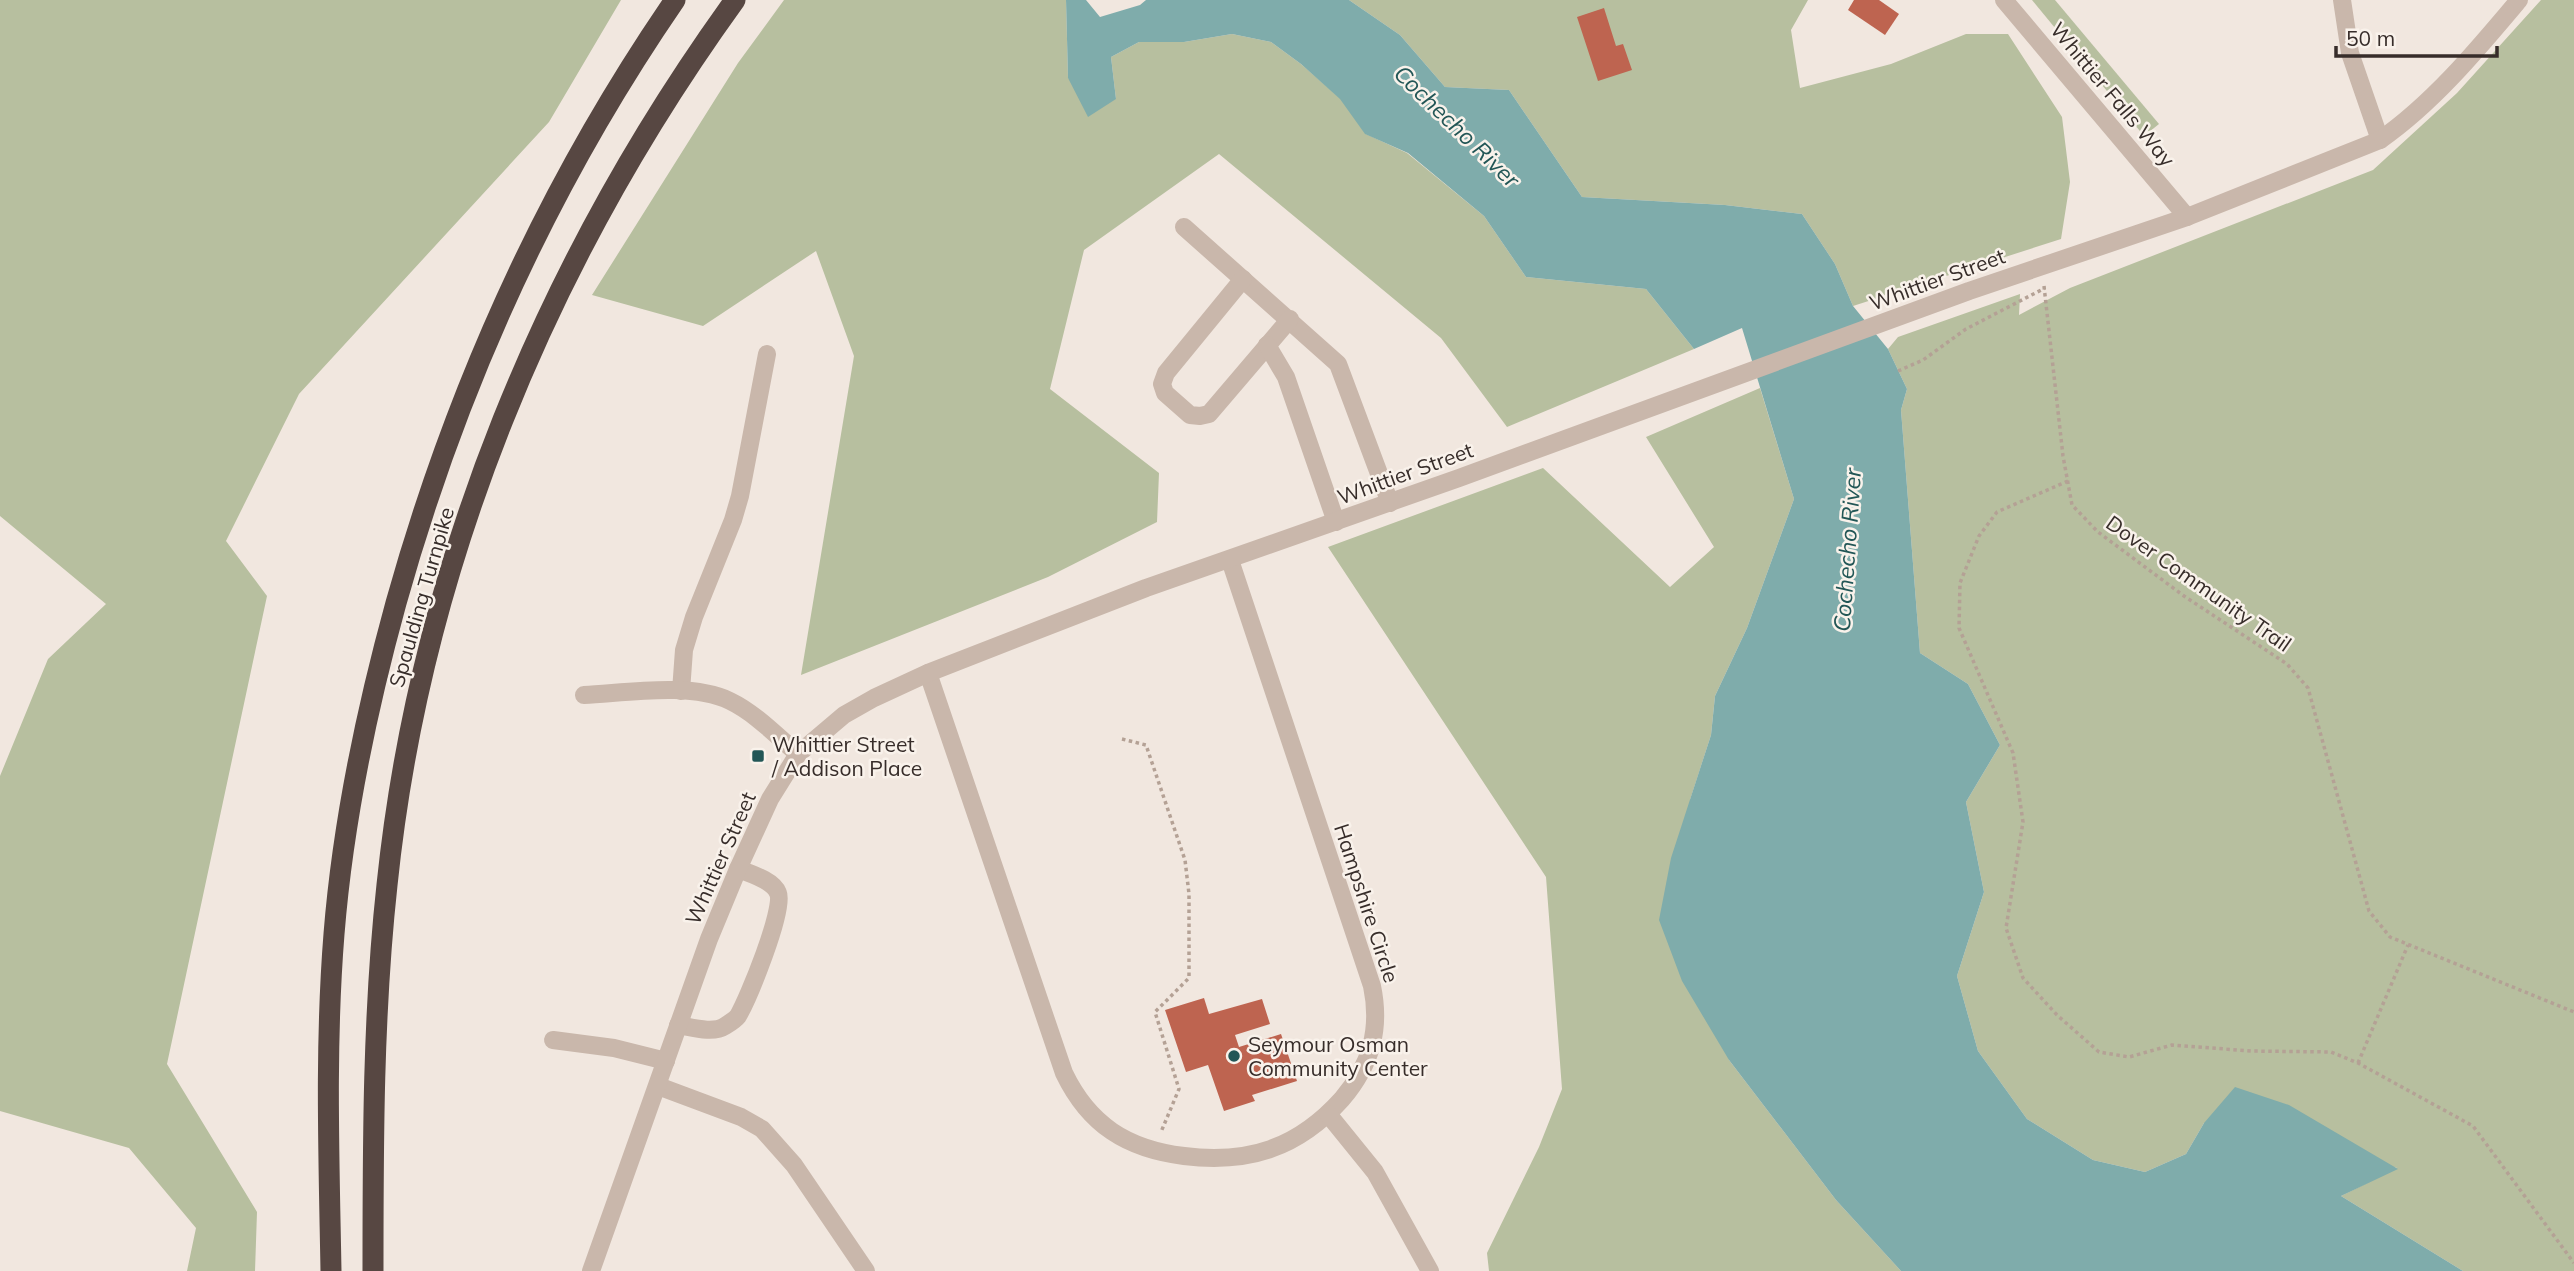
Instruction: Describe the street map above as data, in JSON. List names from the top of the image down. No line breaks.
{"streets":{"highway":["Spaulding Turnpike"],"street":["Whittier Falls Way","Whittier Street","Hampshire Circle"],"path":["Dover Community Trail"]},"crossings":[["Whittier Falls Way","Whittier Street"],["Whittier Street","Hampshire Circle"]],"water":["Cochecho River"],"places":{"transit":["Whittier Street / Addison Place"],"other":["Seymour Osman Community Center"]},"scale_bar":"50 m"}
